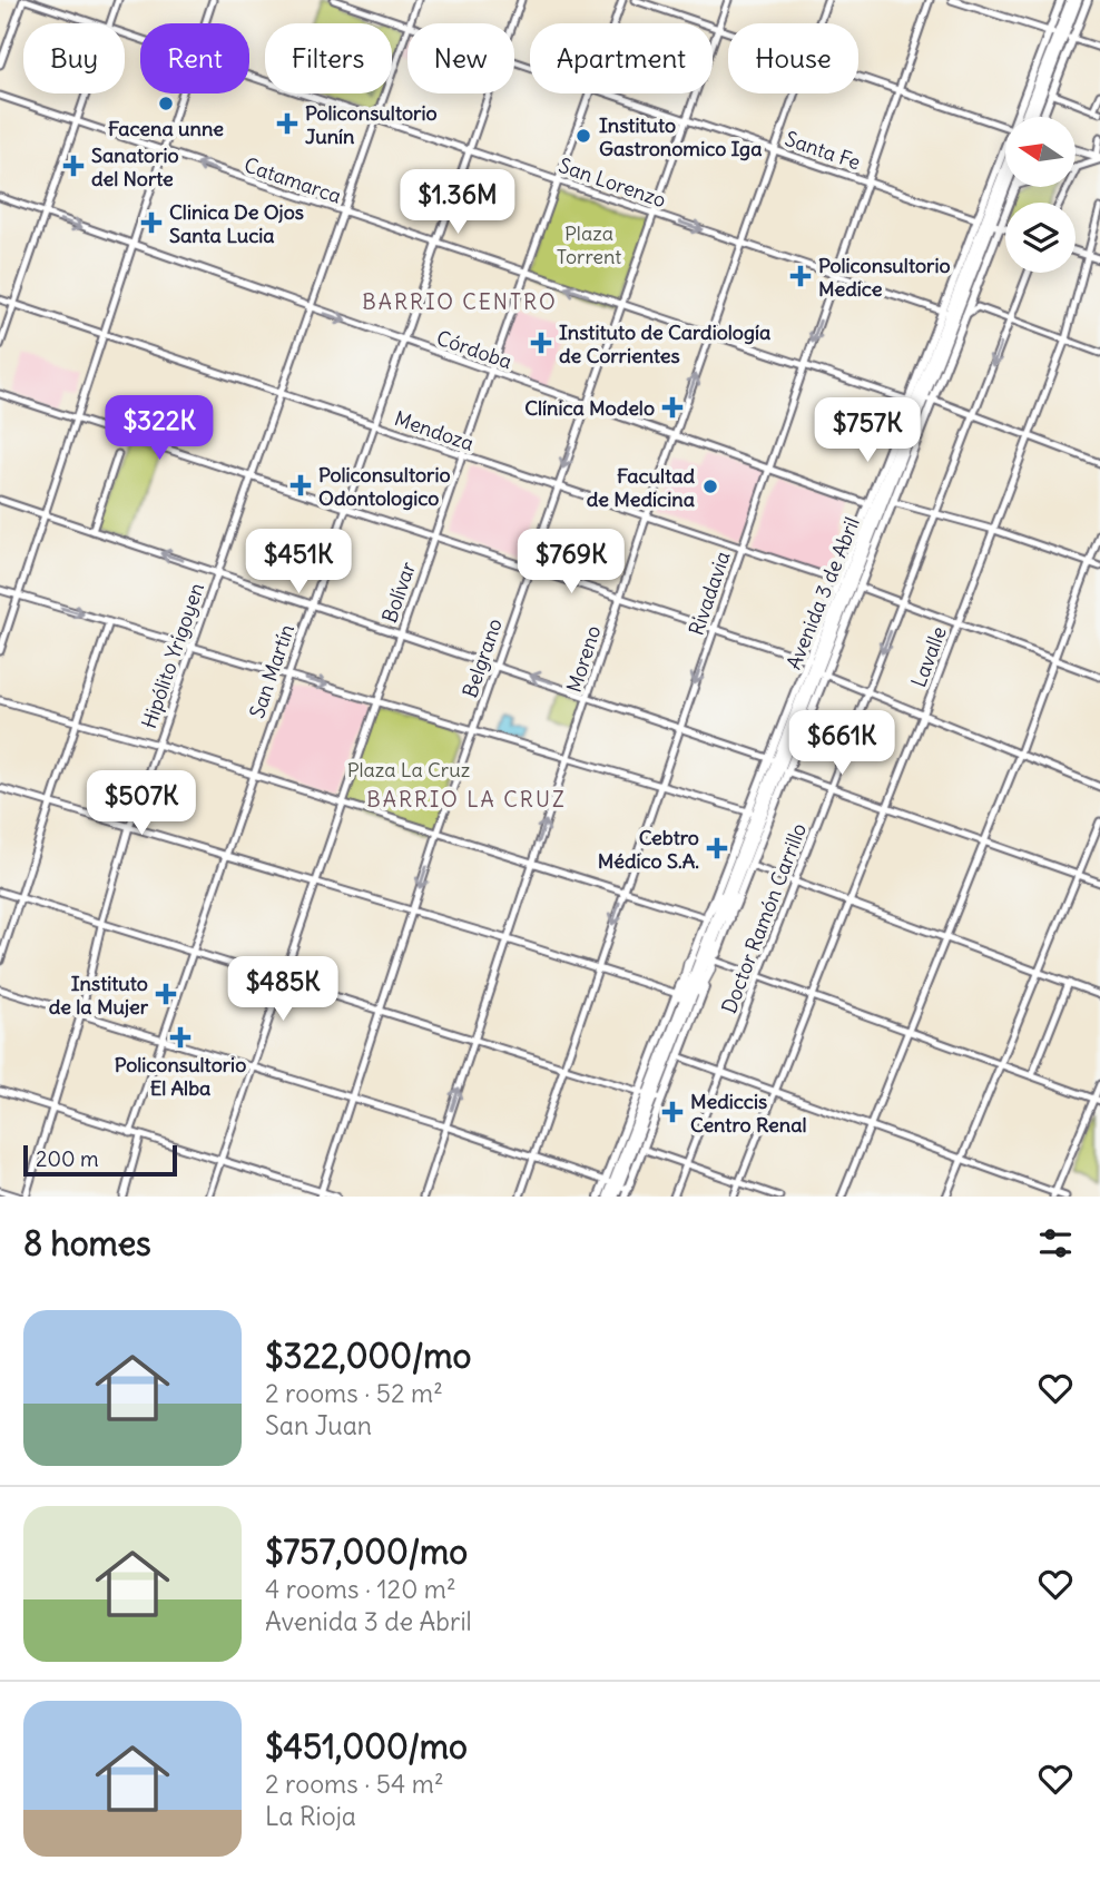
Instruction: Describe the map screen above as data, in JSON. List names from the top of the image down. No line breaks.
{"streets":{"highway":["Avenida 3 de Abril"],"street":["Santa Fe","Catamarca","San Lorenzo","Córdoba","Mendoza","Bolívar","Rivadavia","Hipólito Yrigoyen","Lavalle","Belgrano","Moreno","San Martín","Doctor Ramón Carrillo"]},"crossings":[["Santa Fe","Rivadavia"],["Santa Fe","Avenida 3 de Abril"],["Santa Fe","Belgrano"],["Santa Fe","Moreno"],["Catamarca","Bolívar"],["Catamarca","Rivadavia"],["Catamarca","Avenida 3 de Abril"],["Catamarca","Hipólito Yrigoyen"],["Catamarca","Lavalle"],["Catamarca","Belgrano"],["Catamarca","Moreno"],["Catamarca","San Martín"],["Catamarca","Doctor Ramón Carrillo"],["San Lorenzo","Bolívar"],["San Lorenzo","Rivadavia"],["San Lorenzo","Avenida 3 de Abril"],["San Lorenzo","Hipólito Yrigoyen"],["San Lorenzo","Belgrano"],["San Lorenzo","Moreno"],["San Lorenzo","San Martín"],["Córdoba","Bolívar"],["Córdoba","Rivadavia"],["Córdoba","Avenida 3 de Abril"],["Córdoba","Hipólito Yrigoyen"],["Córdoba","Belgrano"],["Córdoba","Moreno"],["Córdoba","San Martín"],["Mendoza","Bolívar"],["Mendoza","Rivadavia"],["Mendoza","Avenida 3 de Abril"],["Mendoza","Hipólito Yrigoyen"],["Mendoza","Lavalle"],["Mendoza","Belgrano"],["Mendoza","Moreno"],["Mendoza","San Martín"],["Mendoza","Doctor Ramón Carrillo"]],"districts":["BARRIO CENTRO","BARRIO LA CRUZ"],"parks":["Plaza Torrent","Plaza La Cruz"],"places":{"other":["Facena unne","Instituto Gastronomico Iga","Facultad de Medicina"],"health":["Policonsultorio Junín","Sanatorio del Norte","Clinica De Ojos Santa Lucia","Policonsultorio Medice","Instituto de Cardiología de Corrientes","Clínica Modelo","Policonsultorio Odontologico","Cebtro Médico S.A.","Instituto de la Mujer","Policonsultorio El Alba","Mediccis Centro Renal"]},"scale_bar":"200 m","north":"left","page":{"chip":["Buy","Rent","Filters","New","Apartment","House"],"price":["$1.36M","$322K","$757K","$451K","$769K","$661K","$507K","$485K"],"scale":"200 m","heading":"8 homes","list":[{"name":"$322,000/mo","note":"2 rooms · 52 m² · San Juan"},{"name":"$757,000/mo","note":"4 rooms · 120 m² · Avenida 3 de Abril"},{"name":"$451,000/mo","note":"2 rooms · 54 m² · La Rioja"}]}}
